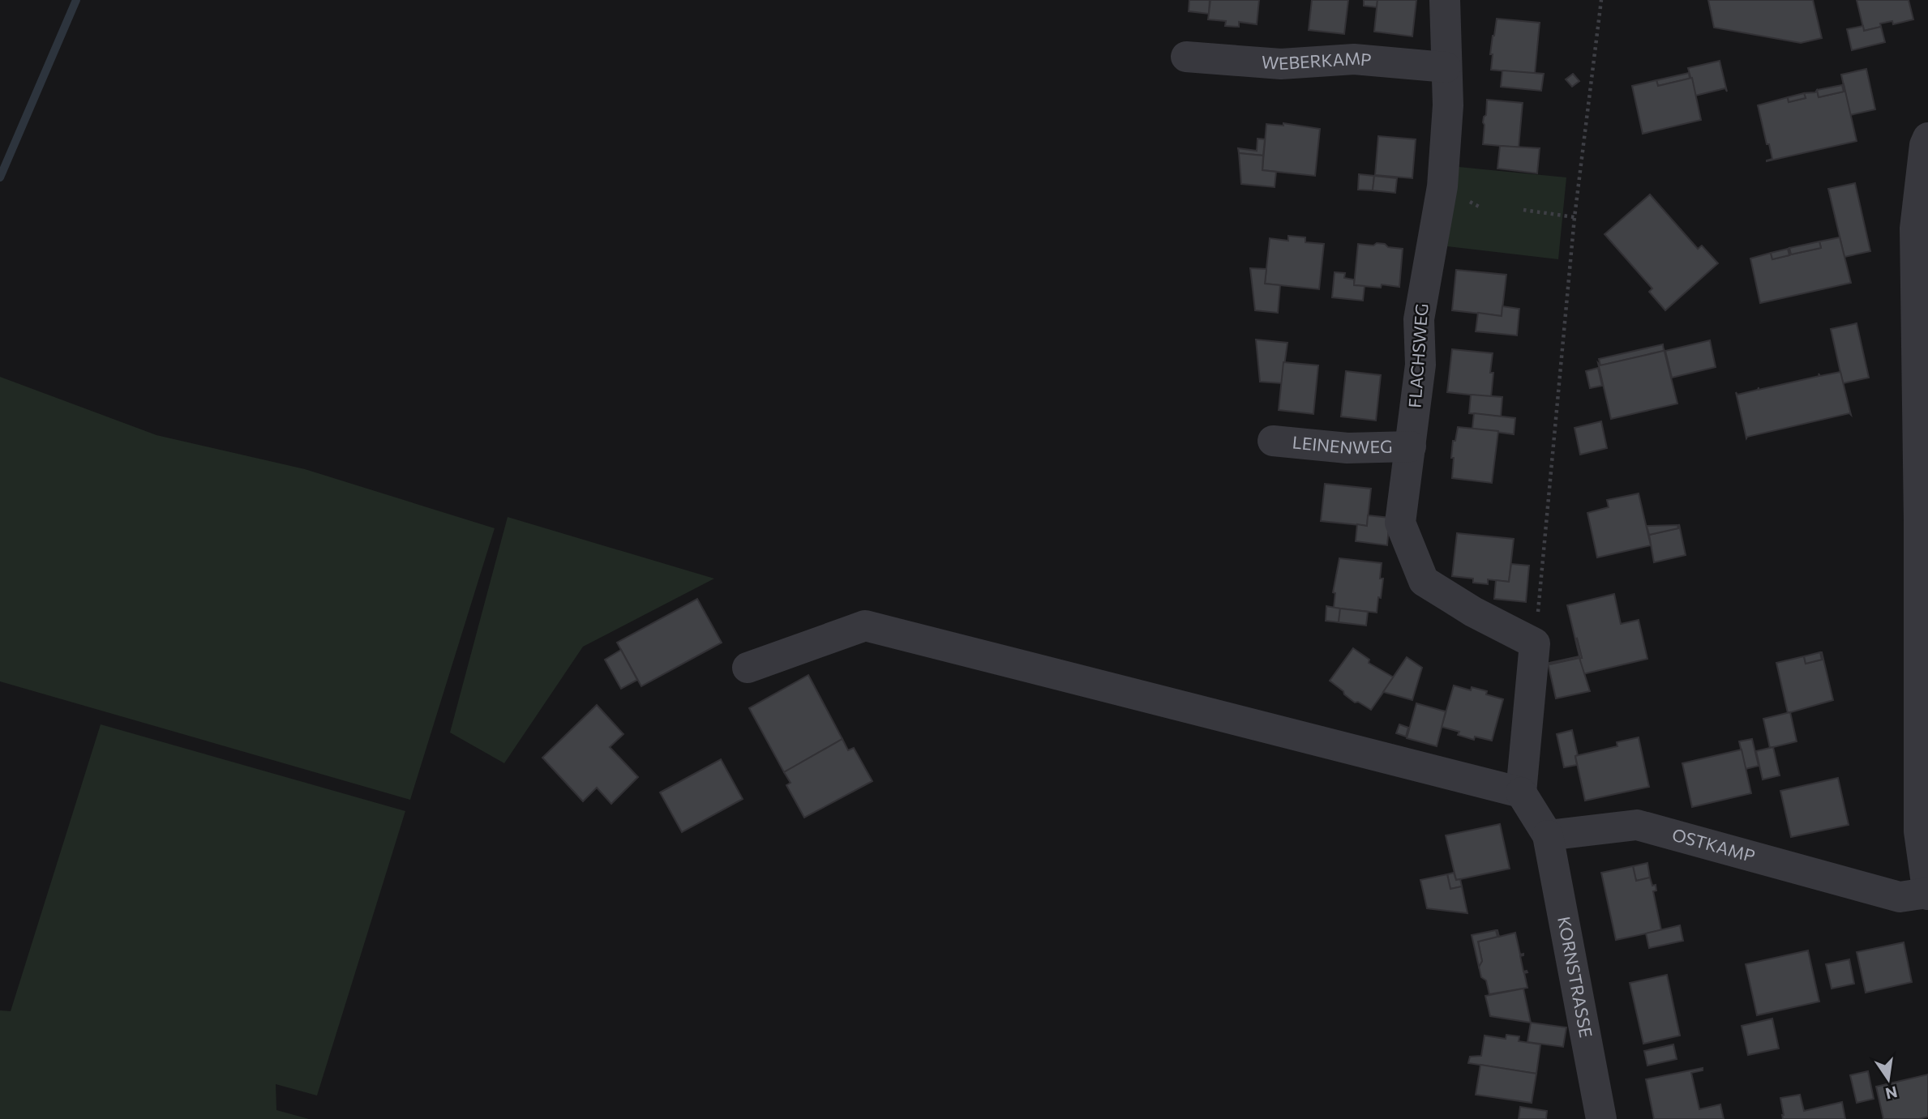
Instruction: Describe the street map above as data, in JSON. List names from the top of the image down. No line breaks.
{"streets":{"street":["WEBERKAMP","FLACHSWEG","LEINENWEG","OSTKAMP","KORNSTRASSE"]},"crossings":[["WEBERKAMP","FLACHSWEG"],["FLACHSWEG","LEINENWEG"],["OSTKAMP","KORNSTRASSE"]],"north":"bottom"}
